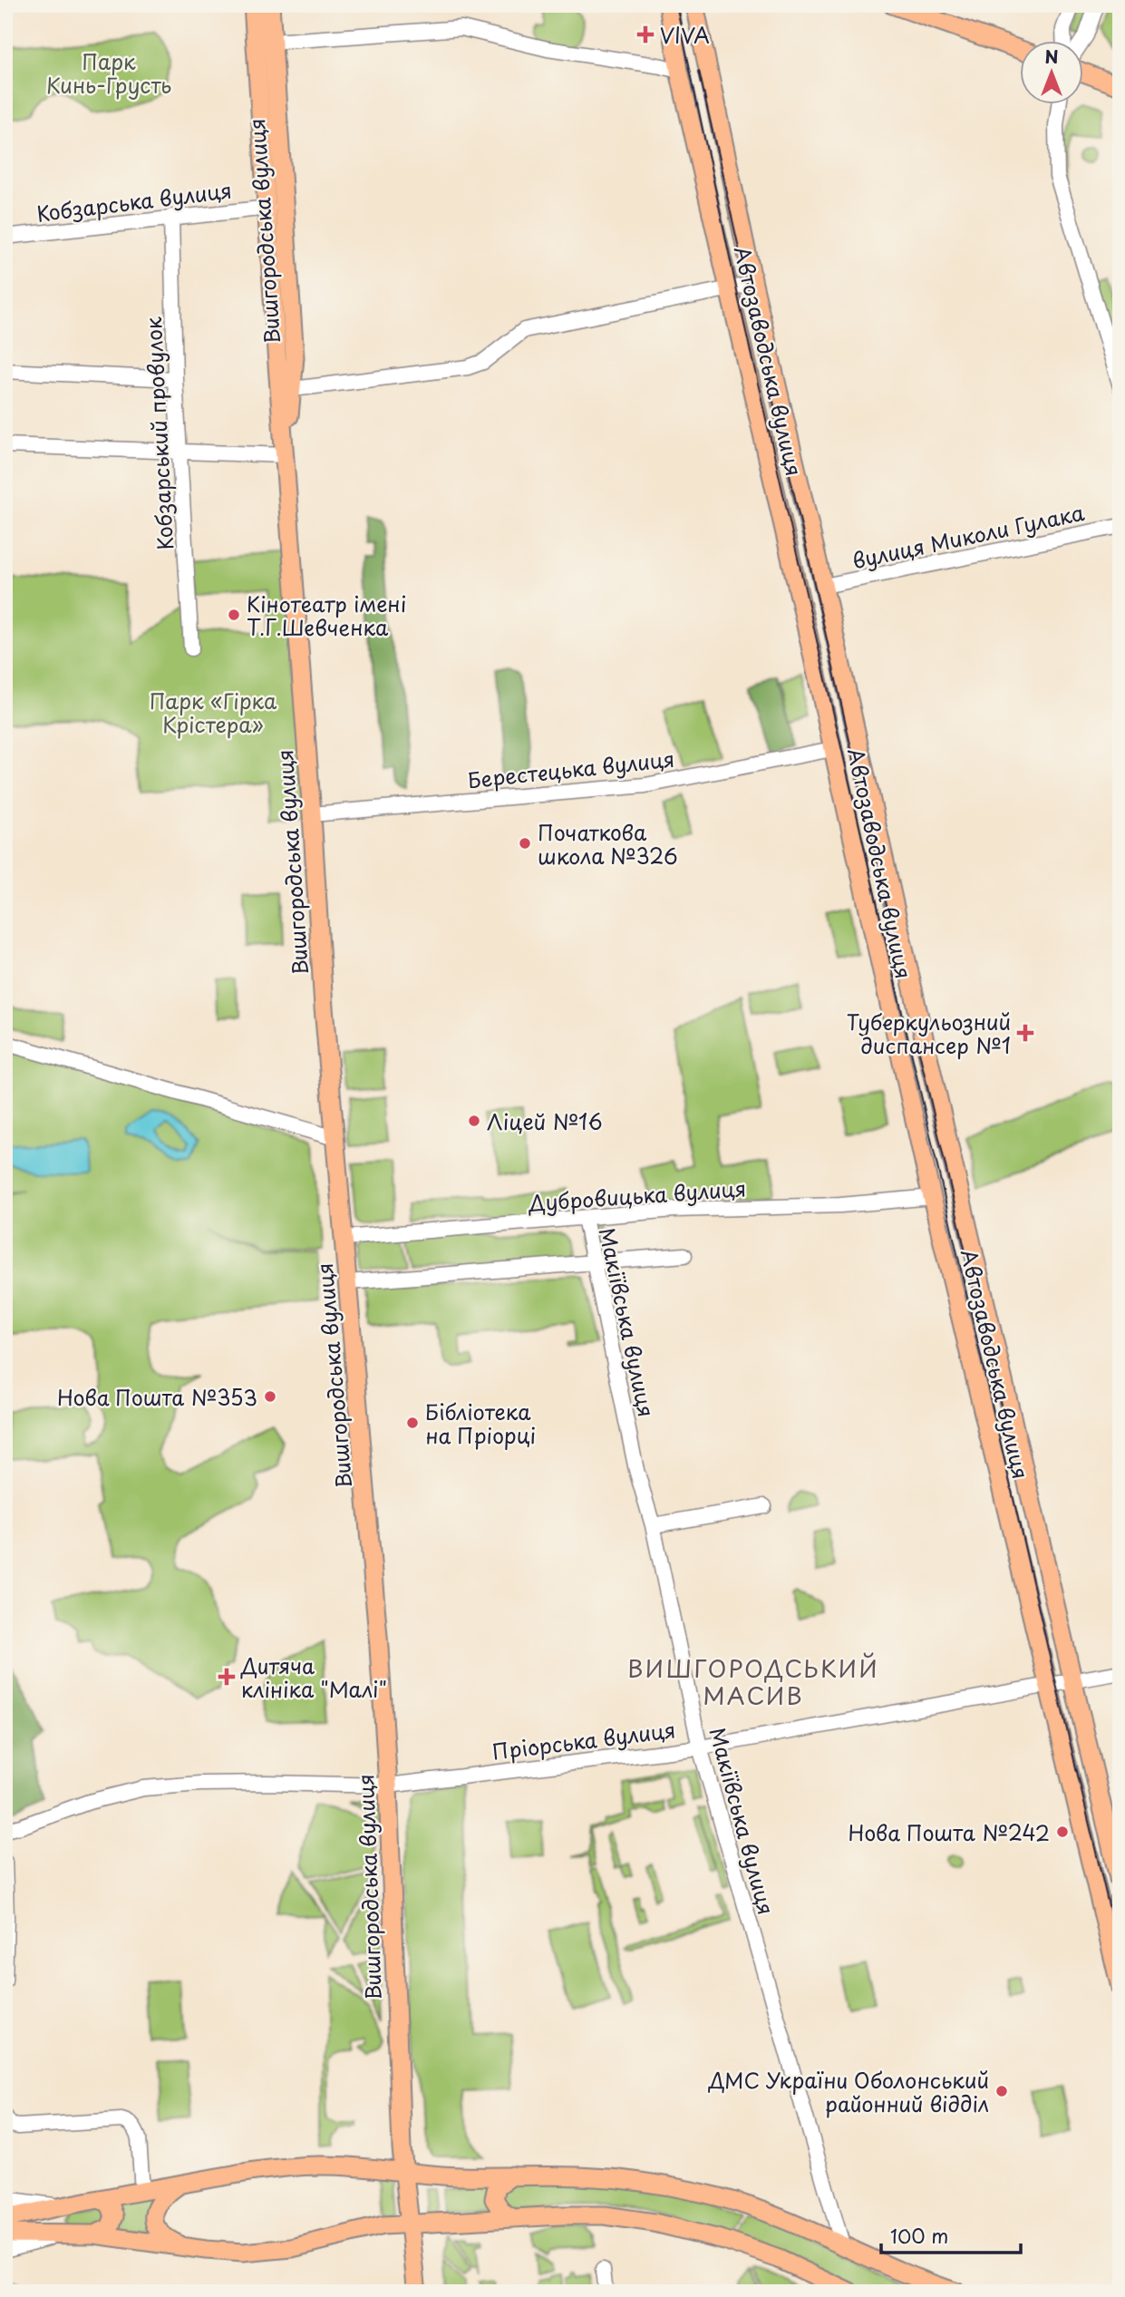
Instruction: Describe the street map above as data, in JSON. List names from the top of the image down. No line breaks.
{"streets":{"main road":["Вишгородська вулиця","Автозаводська вулиця"],"street":["Кобзарська вулиця","Кобзарський провулок","вулиця Миколи Гулака","Берестецька вулиця","Дубровицька вулиця","Макіївська вулиця","Пріорська вулиця"]},"crossings":[["Кобзарська вулиця","Вишгородська вулиця"],["Кобзарська вулиця","Кобзарський провулок"],["Вишгородська вулиця","Берестецька вулиця"],["Вишгородська вулиця","Дубровицька вулиця"],["Вишгородська вулиця","Пріорська вулиця"],["Автозаводська вулиця","вулиця Миколи Гулака"],["Автозаводська вулиця","Берестецька вулиця"],["Автозаводська вулиця","Дубровицька вулиця"],["Автозаводська вулиця","Пріорська вулиця"],["Дубровицька вулиця","Макіївська вулиця"],["Макіївська вулиця","Пріорська вулиця"]],"districts":["ВИШГОРОДСЬКИЙ МАСИВ"],"parks":["Парк Кинь-Грусть","Парк «Гірка Крістера»"],"places":{"health":["VIVA","Туберкульозний диспансер №1","Дитяча клініка \"Малі\""],"other":["Кінотеатр імені Т.Г.Шевченка","Початкова школа №326","Ліцей №16","Нова Пошта №353","Бібліотека на Пріорці","Нова Пошта №242","ДМС України Оболонський районний відділ"]},"scale_bar":"100 m","north":"top"}
